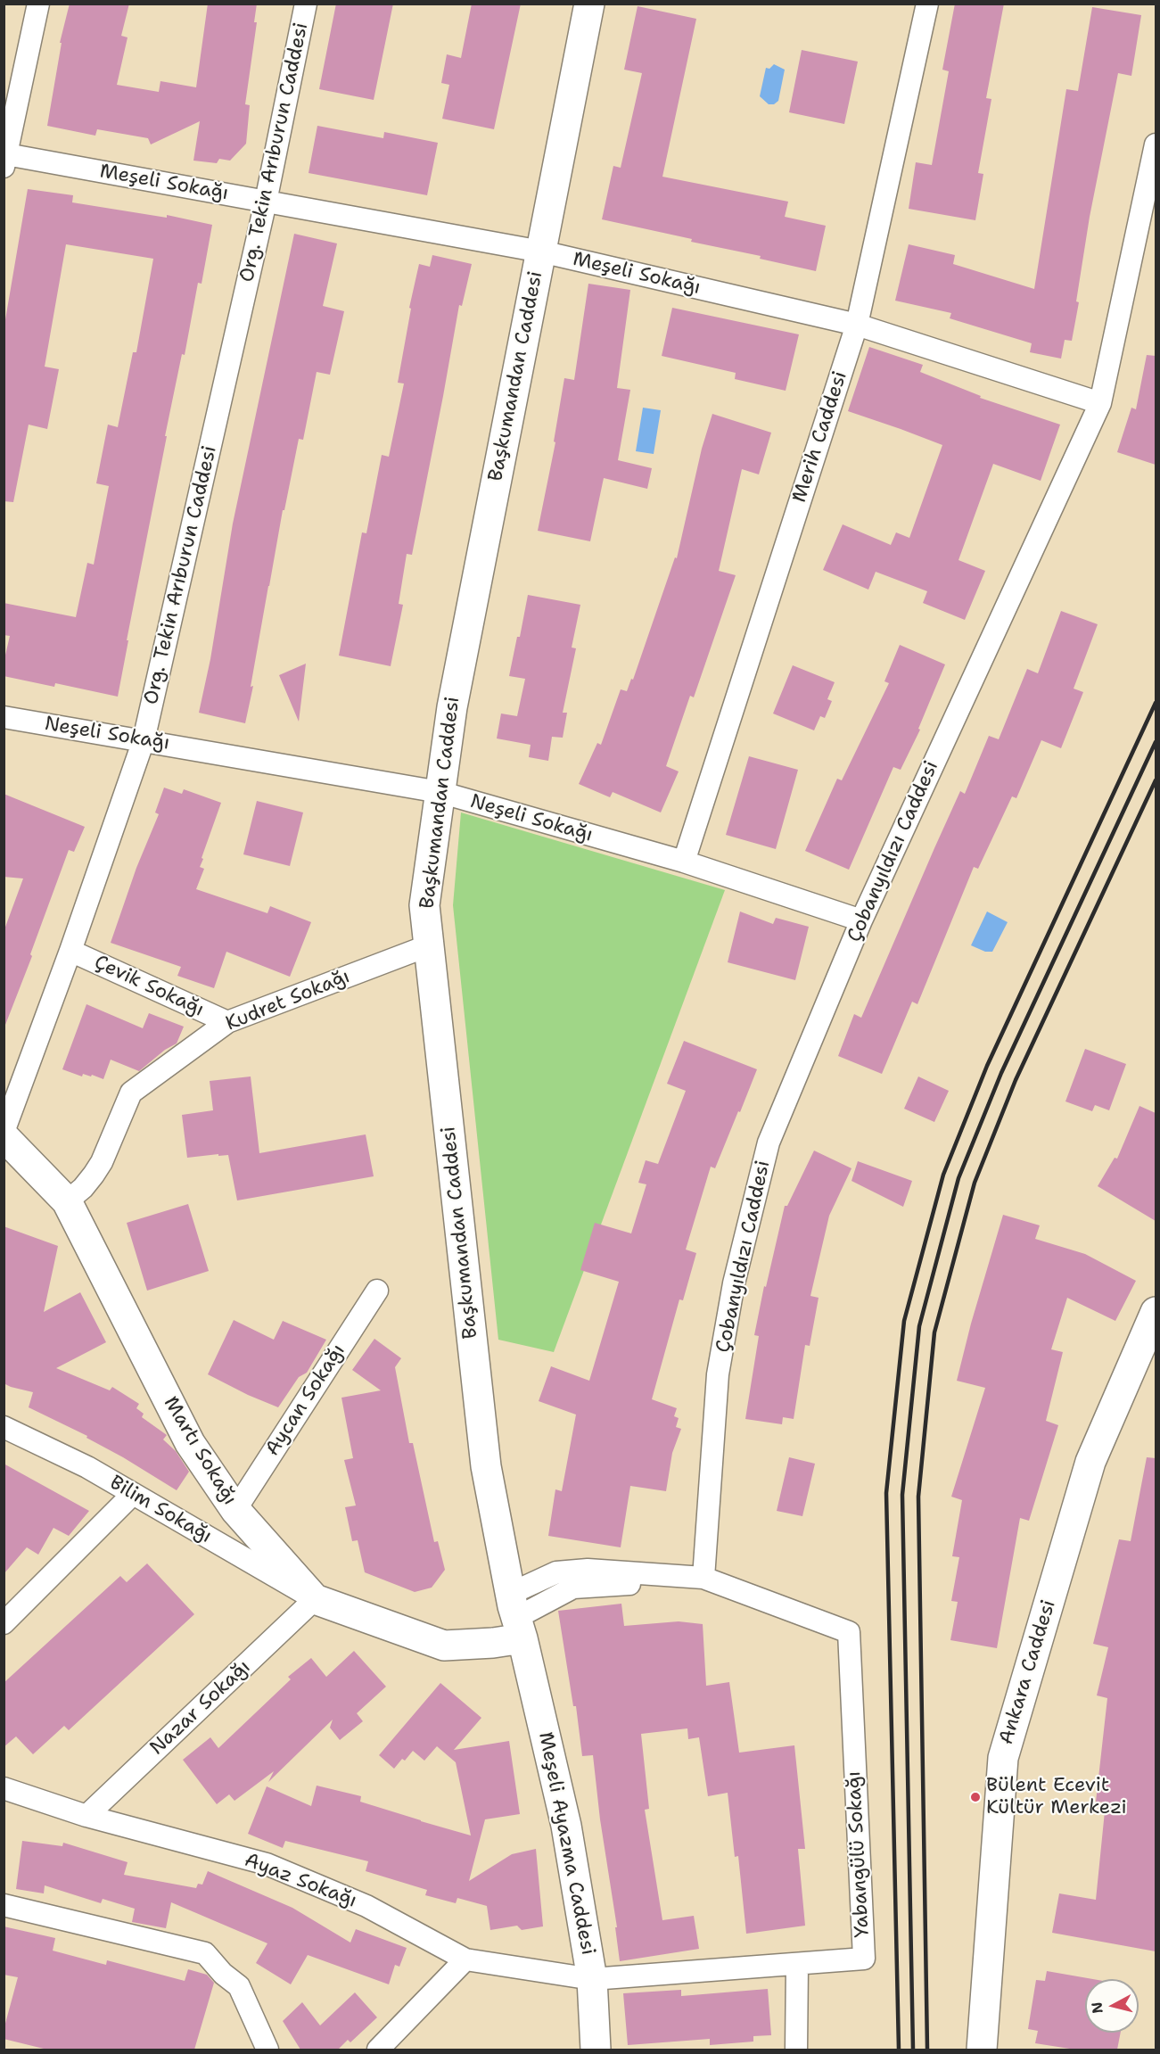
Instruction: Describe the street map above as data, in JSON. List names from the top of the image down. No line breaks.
{"streets":{"street":["Org. Tekin Arıburun Caddesi","Meşeli Sokağı","Başkumandan Caddesi","Merih Caddesi","Neşeli Sokağı","Çobanyıldızı Caddesi","Çevik Sokağı","Kudret Sokağı","Aycan Sokağı","Martı Sokağı","Bilim Sokağı","Ankara Caddesi","Nazar Sokağı","Meşeli Ayazma Caddesi","Yabangülü Sokağı","Ayaz Sokağı"]},"crossings":[["Org. Tekin Arıburun Caddesi","Meşeli Sokağı"],["Org. Tekin Arıburun Caddesi","Neşeli Sokağı"],["Org. Tekin Arıburun Caddesi","Çevik Sokağı"],["Meşeli Sokağı","Başkumandan Caddesi"],["Meşeli Sokağı","Merih Caddesi"],["Meşeli Sokağı","Çobanyıldızı Caddesi"],["Başkumandan Caddesi","Neşeli Sokağı"],["Başkumandan Caddesi","Kudret Sokağı"],["Başkumandan Caddesi","Martı Sokağı"],["Başkumandan Caddesi","Meşeli Ayazma Caddesi"],["Başkumandan Caddesi","Yabangülü Sokağı"],["Merih Caddesi","Neşeli Sokağı"],["Neşeli Sokağı","Çobanyıldızı Caddesi"],["Çobanyıldızı Caddesi","Yabangülü Sokağı"],["Çevik Sokağı","Kudret Sokağı"],["Kudret Sokağı","Martı Sokağı"],["Aycan Sokağı","Martı Sokağı"],["Martı Sokağı","Bilim Sokağı"],["Martı Sokağı","Nazar Sokağı"],["Martı Sokağı","Meşeli Ayazma Caddesi"],["Martı Sokağı","Yabangülü Sokağı"],["Bilim Sokağı","Nazar Sokağı"],["Nazar Sokağı","Ayaz Sokağı"],["Meşeli Ayazma Caddesi","Yabangülü Sokağı"],["Meşeli Ayazma Caddesi","Ayaz Sokağı"],["Yabangülü Sokağı","Ayaz Sokağı"]],"places":["Bülent Ecevit Kültür Merkezi"],"north":"left"}
